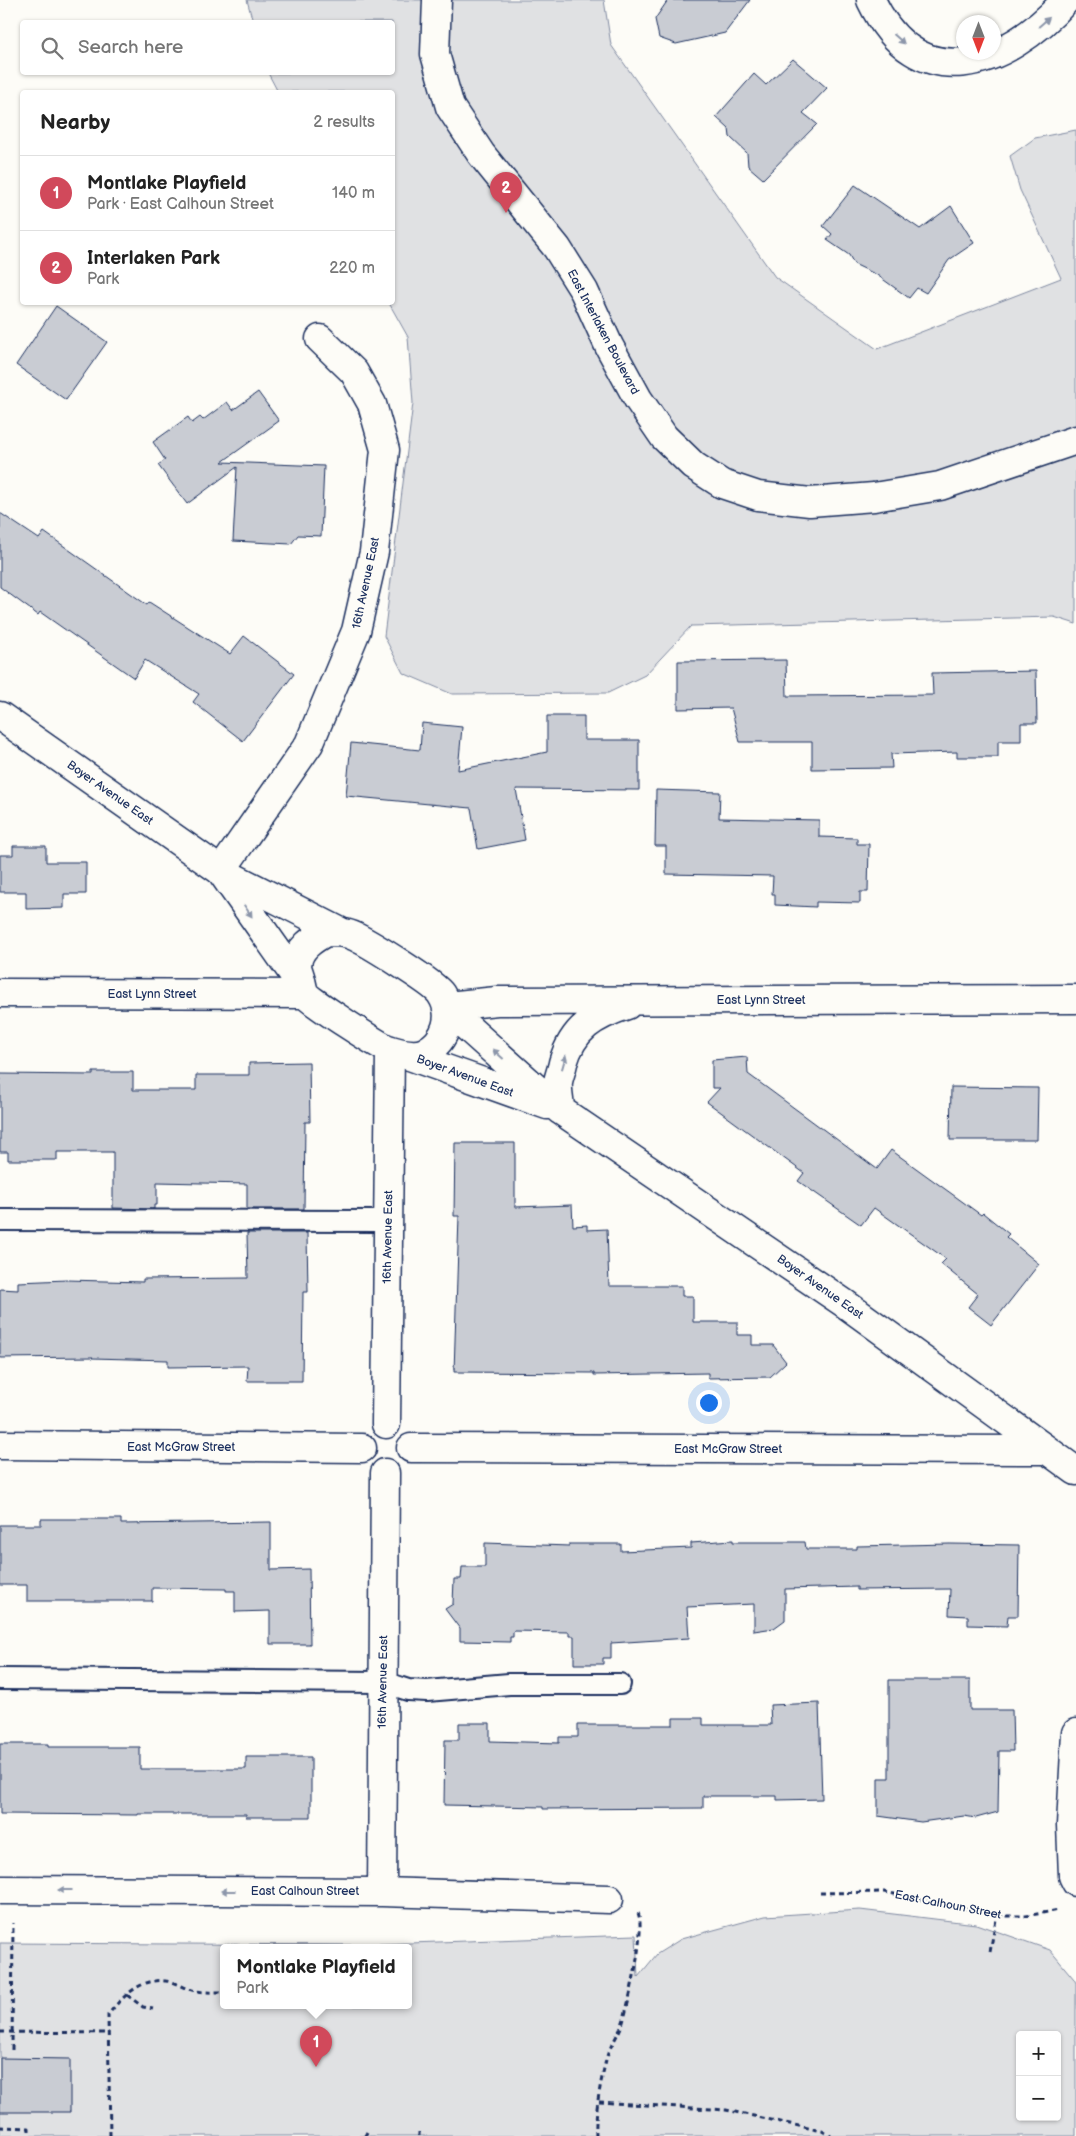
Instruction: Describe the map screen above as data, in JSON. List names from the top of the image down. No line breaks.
{"streets":{"street":["East Interlaken Boulevard","16th Avenue East","Boyer Avenue East","East Lynn Street","East McGraw Street","East Calhoun Street"]},"crossings":[["16th Avenue East","Boyer Avenue East"],["16th Avenue East","East McGraw Street"],["16th Avenue East","East Calhoun Street"],["Boyer Avenue East","East Lynn Street"],["Boyer Avenue East","East McGraw Street"]],"one_way":["East Calhoun Street"],"north":"bottom","page":{"search":"Search here","heading":["Nearby","2 results"],"list":[{"mark":"1","name":"Montlake Playfield","note":"Park · East Calhoun Street","value":"140 m"},{"mark":"2","name":"Interlaken Park","note":"Park","value":"220 m"}],"pins":["2","1"],"popup":["Montlake Playfield","Park"],"map_buttons":["+","−"]}}
